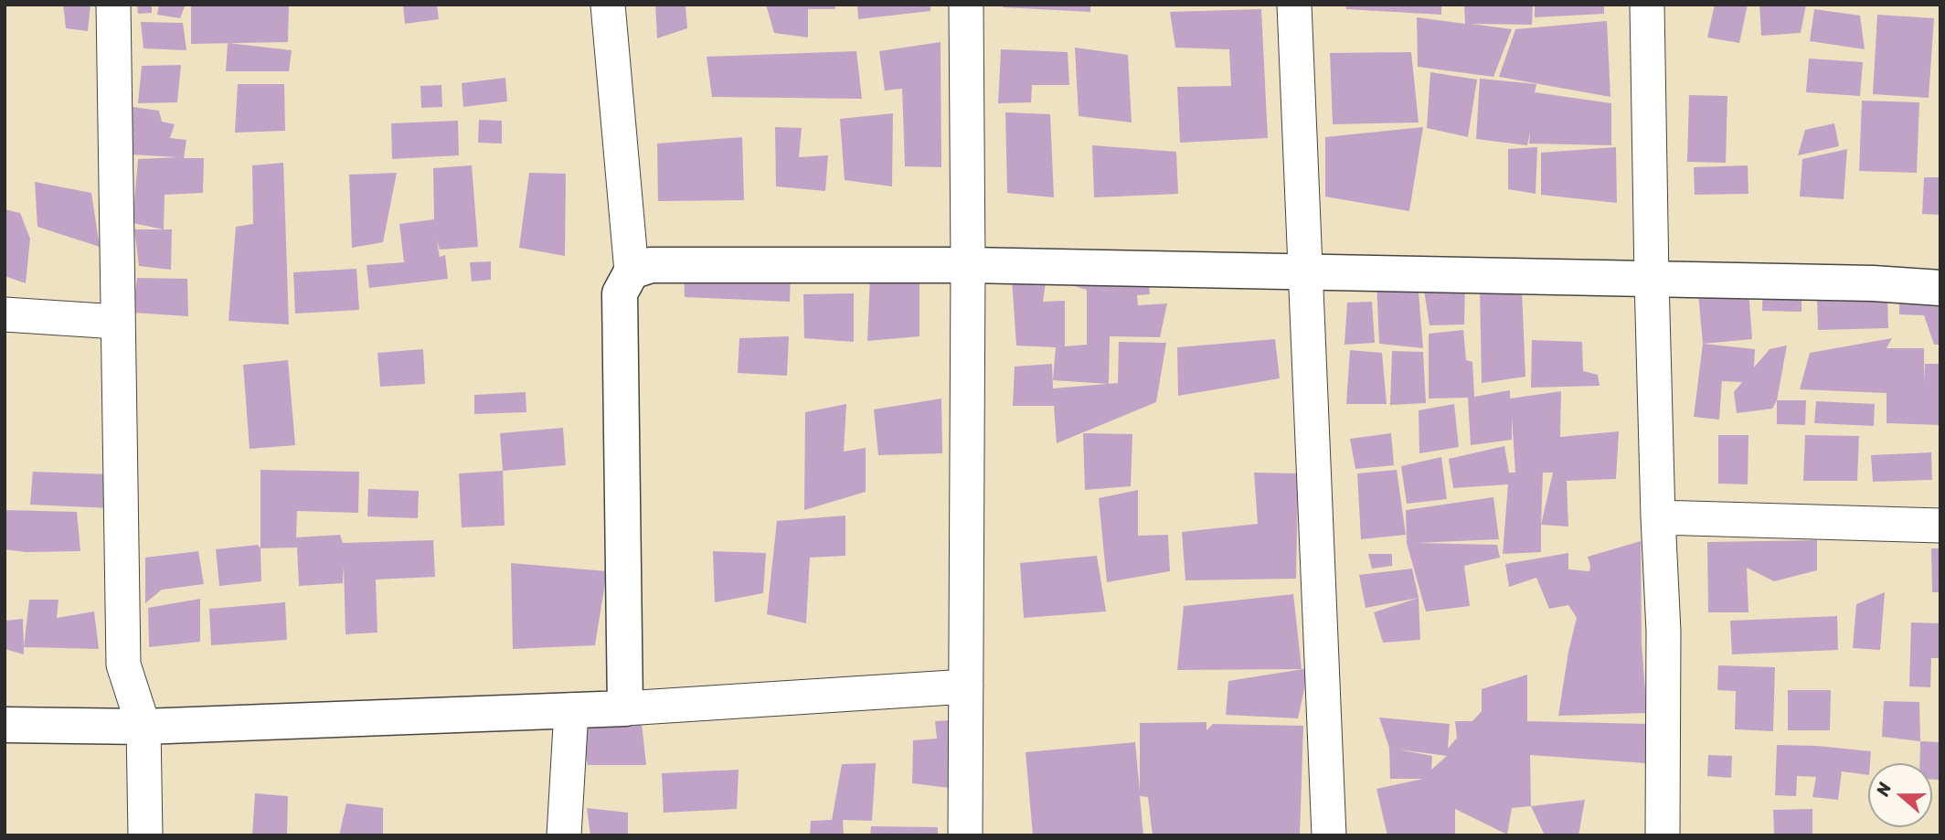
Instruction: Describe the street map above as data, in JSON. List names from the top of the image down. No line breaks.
{"north":"left"}
